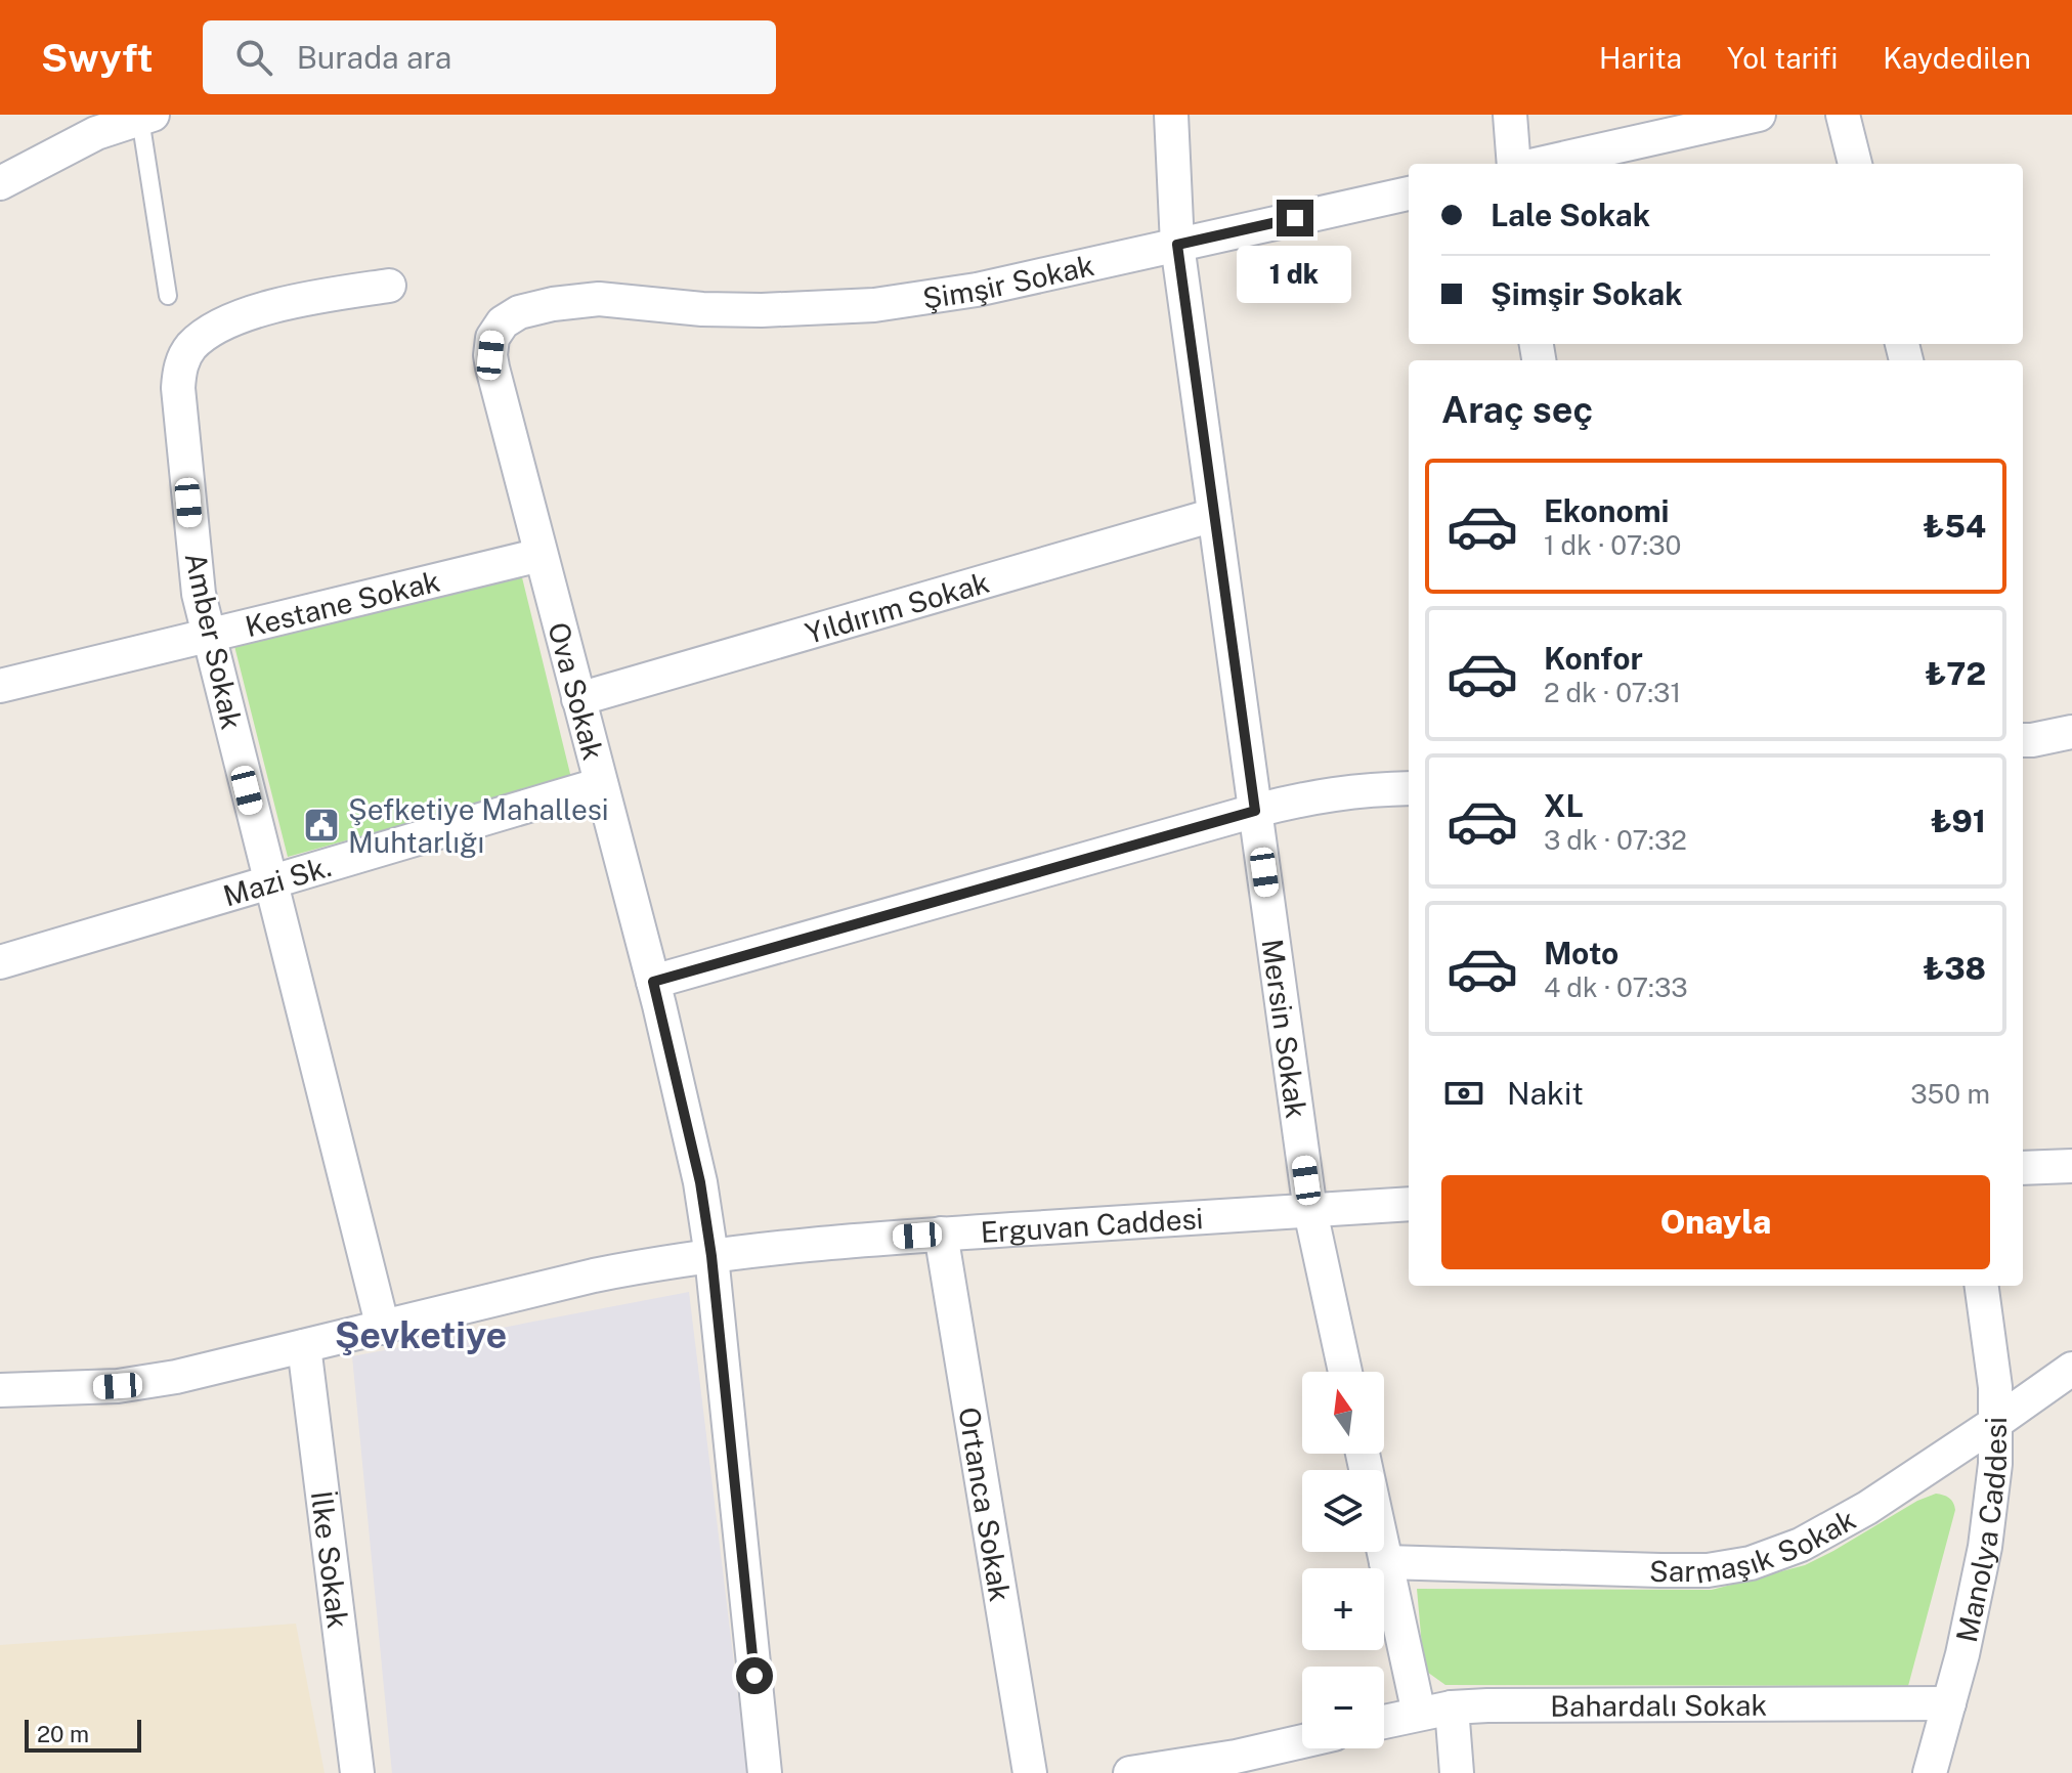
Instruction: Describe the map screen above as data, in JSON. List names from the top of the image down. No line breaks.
{"streets":{"street":["Şimşir Sokak","Kestane Sokak","Yıldırım Sokak","Amber Sokak","Ova Sokak","Mazi Sk.","Mersin Sokak","Erguvan Caddesi","Ortanca Sokak","Manolya Caddesi","Sarmaşık Sokak","İlke Sokak","Bahardalı Sokak"]},"crossings":[["Şimşir Sokak","Ova Sokak"],["Şimşir Sokak","Mersin Sokak"],["Kestane Sokak","Amber Sokak"],["Kestane Sokak","Ova Sokak"],["Yıldırım Sokak","Ova Sokak"],["Yıldırım Sokak","Mersin Sokak"],["Amber Sokak","Mazi Sk."],["Amber Sokak","Erguvan Caddesi"],["Ova Sokak","Mazi Sk."],["Ova Sokak","Erguvan Caddesi"],["Mersin Sokak","Erguvan Caddesi"],["Erguvan Caddesi","Ortanca Sokak"],["Erguvan Caddesi","İlke Sokak"],["Manolya Caddesi","Sarmaşık Sokak"],["Manolya Caddesi","Bahardalı Sokak"]],"districts":["Şevketiye"],"places":{"public building":["Şefketiye Mahallesi Muhtarlığı"]},"scale_bar":"20 m","north":"top","page":{"header":"Swyft","search":"Burada ara","nav":["Harita","Yol tarifi","Kaydedilen"],"banner":["Lale Sokak","Şimşir Sokak"],"bubble":"1 dk","heading":"Araç seç","list":[{"name":"Ekonomi","note":"1 dk · 07:30","value":"₺54"},{"name":"Konfor","note":"2 dk · 07:31","value":"₺72"},{"name":"XL","note":"3 dk · 07:32","value":"₺91"},{"name":"Moto","note":"4 dk · 07:33","value":"₺38"}],"pay":["Nakit","350 m"],"buttons":"Onayla","map_buttons":["+","−"],"scale":"20 m"}}
